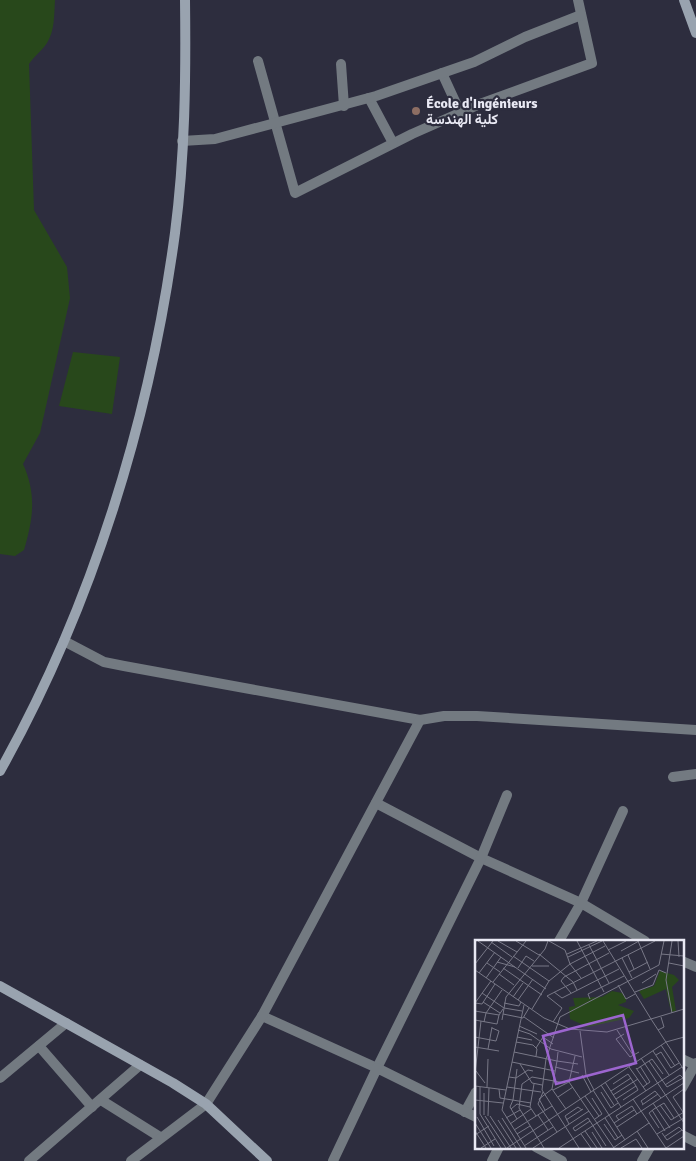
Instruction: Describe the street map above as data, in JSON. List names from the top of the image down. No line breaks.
{"places":["École d'Ingénieurs كلية الهندسة"]}
